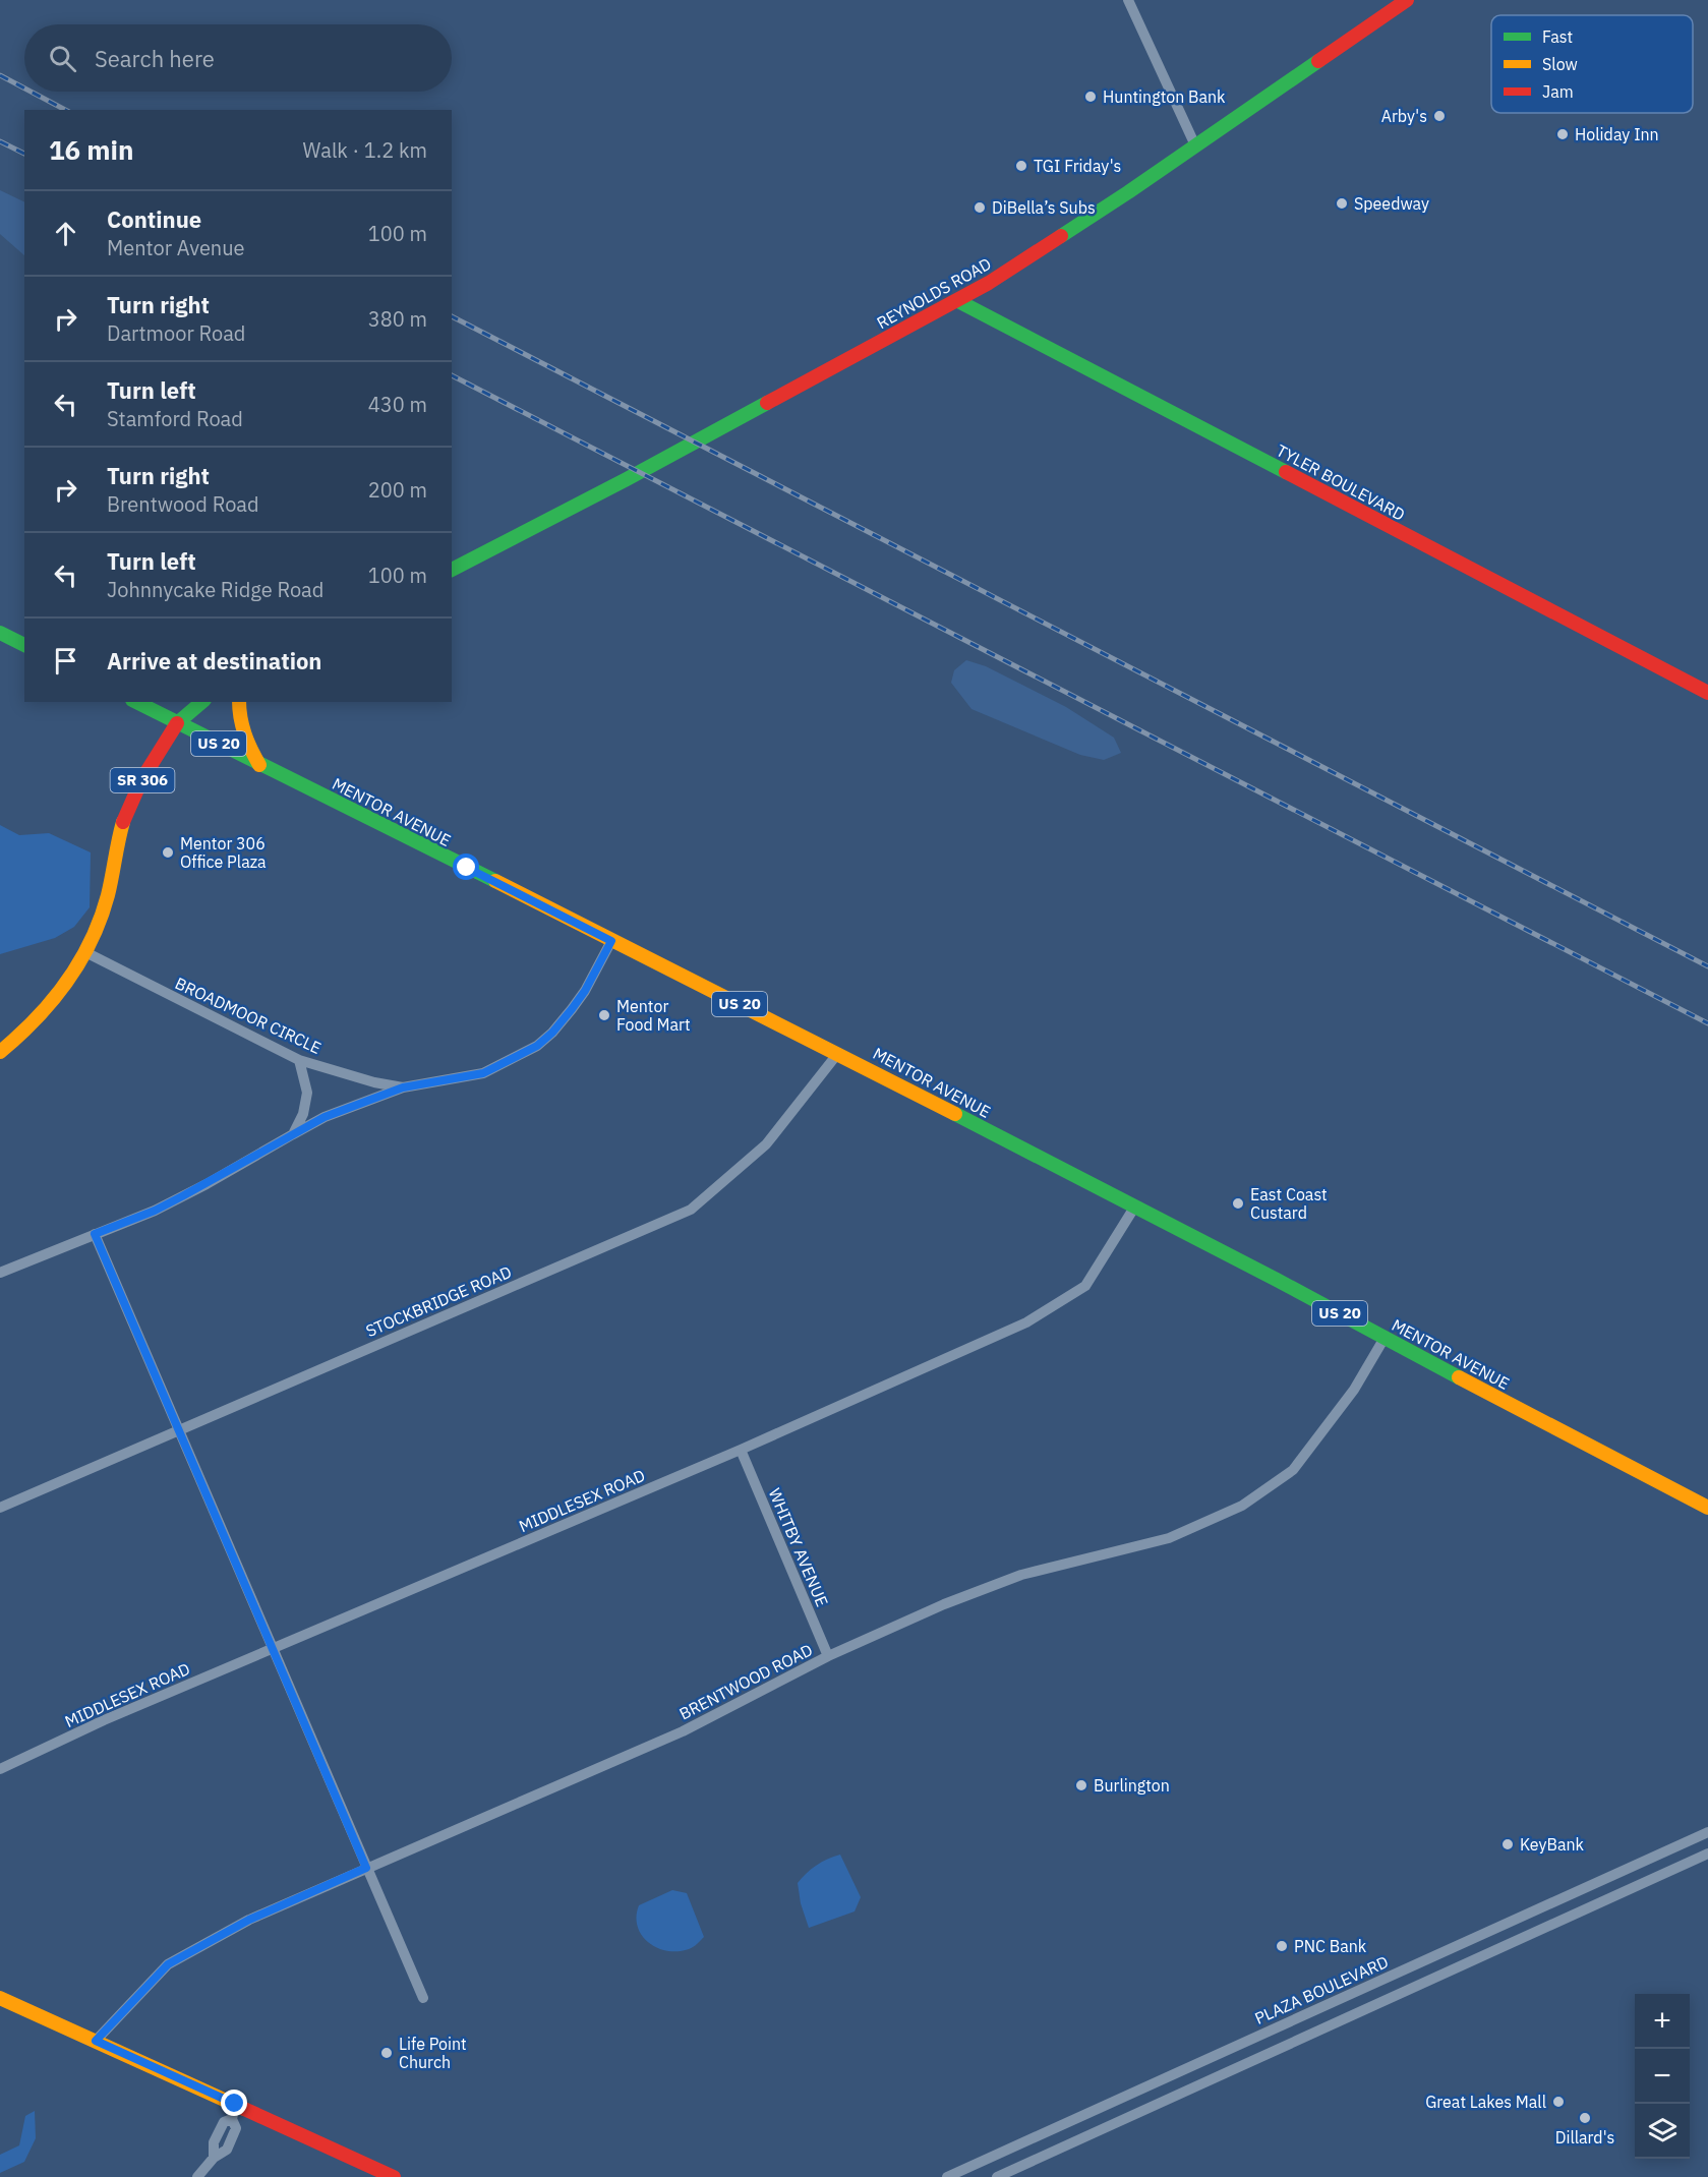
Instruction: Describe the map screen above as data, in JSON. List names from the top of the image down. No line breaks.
{"streets":{"main road":["REYNOLDS ROAD","TYLER BOULEVARD","US 20","SR 306","MENTOR AVENUE"],"street":["BROADMOOR CIRCLE","STOCKBRIDGE ROAD","MIDDLESEX ROAD","WHITBY AVENUE","BRENTWOOD ROAD","PLAZA BOULEVARD"]},"crossings":[["REYNOLDS ROAD","TYLER BOULEVARD"],["SR 306","MENTOR AVENUE"],["SR 306","BROADMOOR CIRCLE"],["MENTOR AVENUE","STOCKBRIDGE ROAD"],["MENTOR AVENUE","MIDDLESEX ROAD"],["MENTOR AVENUE","BRENTWOOD ROAD"],["MIDDLESEX ROAD","WHITBY AVENUE"],["WHITBY AVENUE","BRENTWOOD ROAD"]],"places":["Huntington Bank","Arby's","Holiday Inn","TGI Friday's","Speedway","DiBella’s Subs","Mentor 306 Office Plaza","Mentor Food Mart","East Coast Custard","Burlington","KeyBank","PNC Bank","Life Point Church","Great Lakes Mall","Dillard's"],"legend":["Fast","Slow","Jam"],"page":{"search":"Search here","heading":["16 min","Walk · 1.2 km"],"list":[["Continue","Mentor Avenue","100 m"],["Turn right","Dartmoor Road","380 m"],["Turn left","Stamford Road","430 m"],["Turn right","Brentwood Road","200 m"],["Turn left","Johnnycake Ridge Road","100 m"],"Arrive at destination"],"map_buttons":["+","−"]}}
